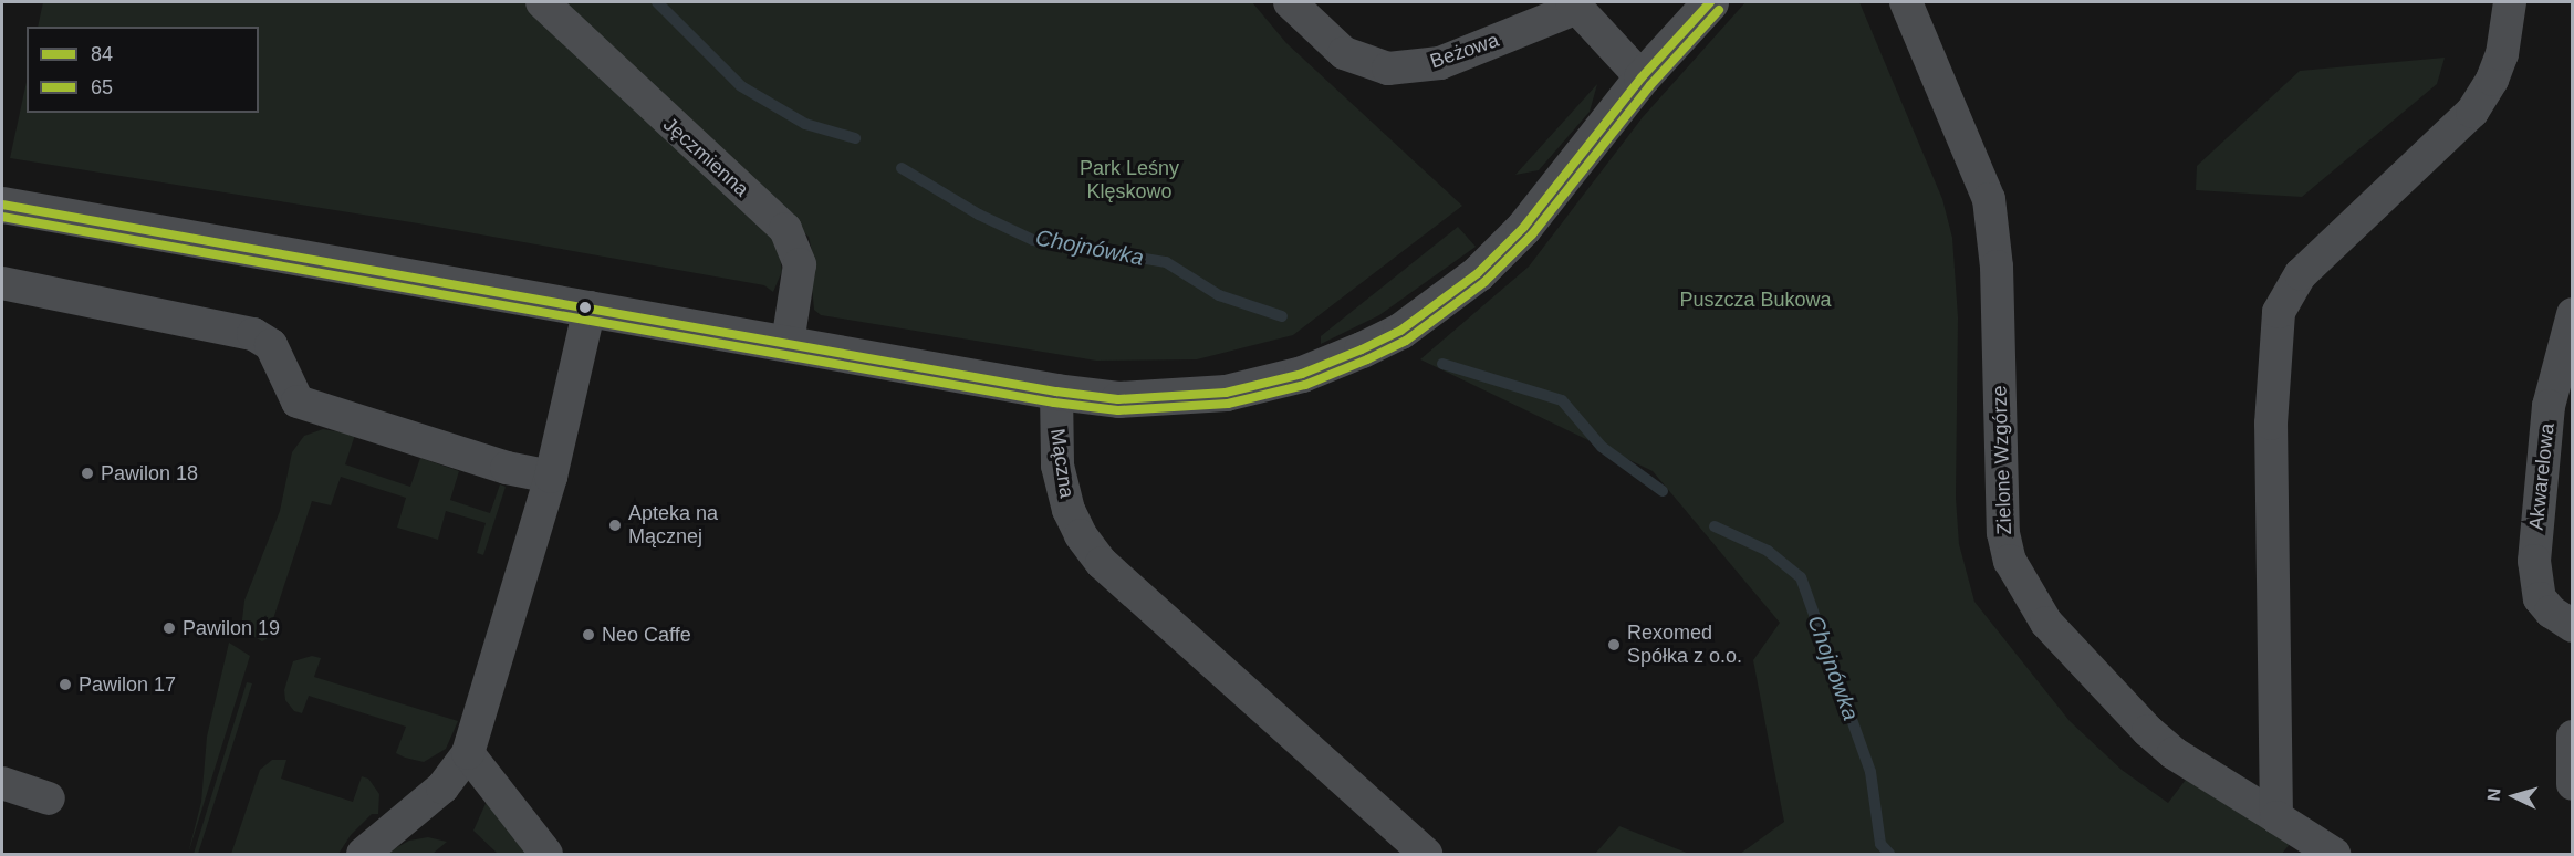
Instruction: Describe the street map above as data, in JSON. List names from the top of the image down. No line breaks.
{"streets":{"street":["Beżowa","Jęczmienna","Zielone Wzgórze","Mączna","Akwarelowa"]},"water":["Chojnówka"],"parks":["Park Leśny Klęskowo","Puszcza Bukowa"],"places":["Pawilon 18","Apteka na Mącznej","Pawilon 19","Neo Caffe","Rexomed Spółka z o.o.","Pawilon 17"],"lines":["transit line 84","transit line 65"],"legend":["84","65"],"north":"left"}
